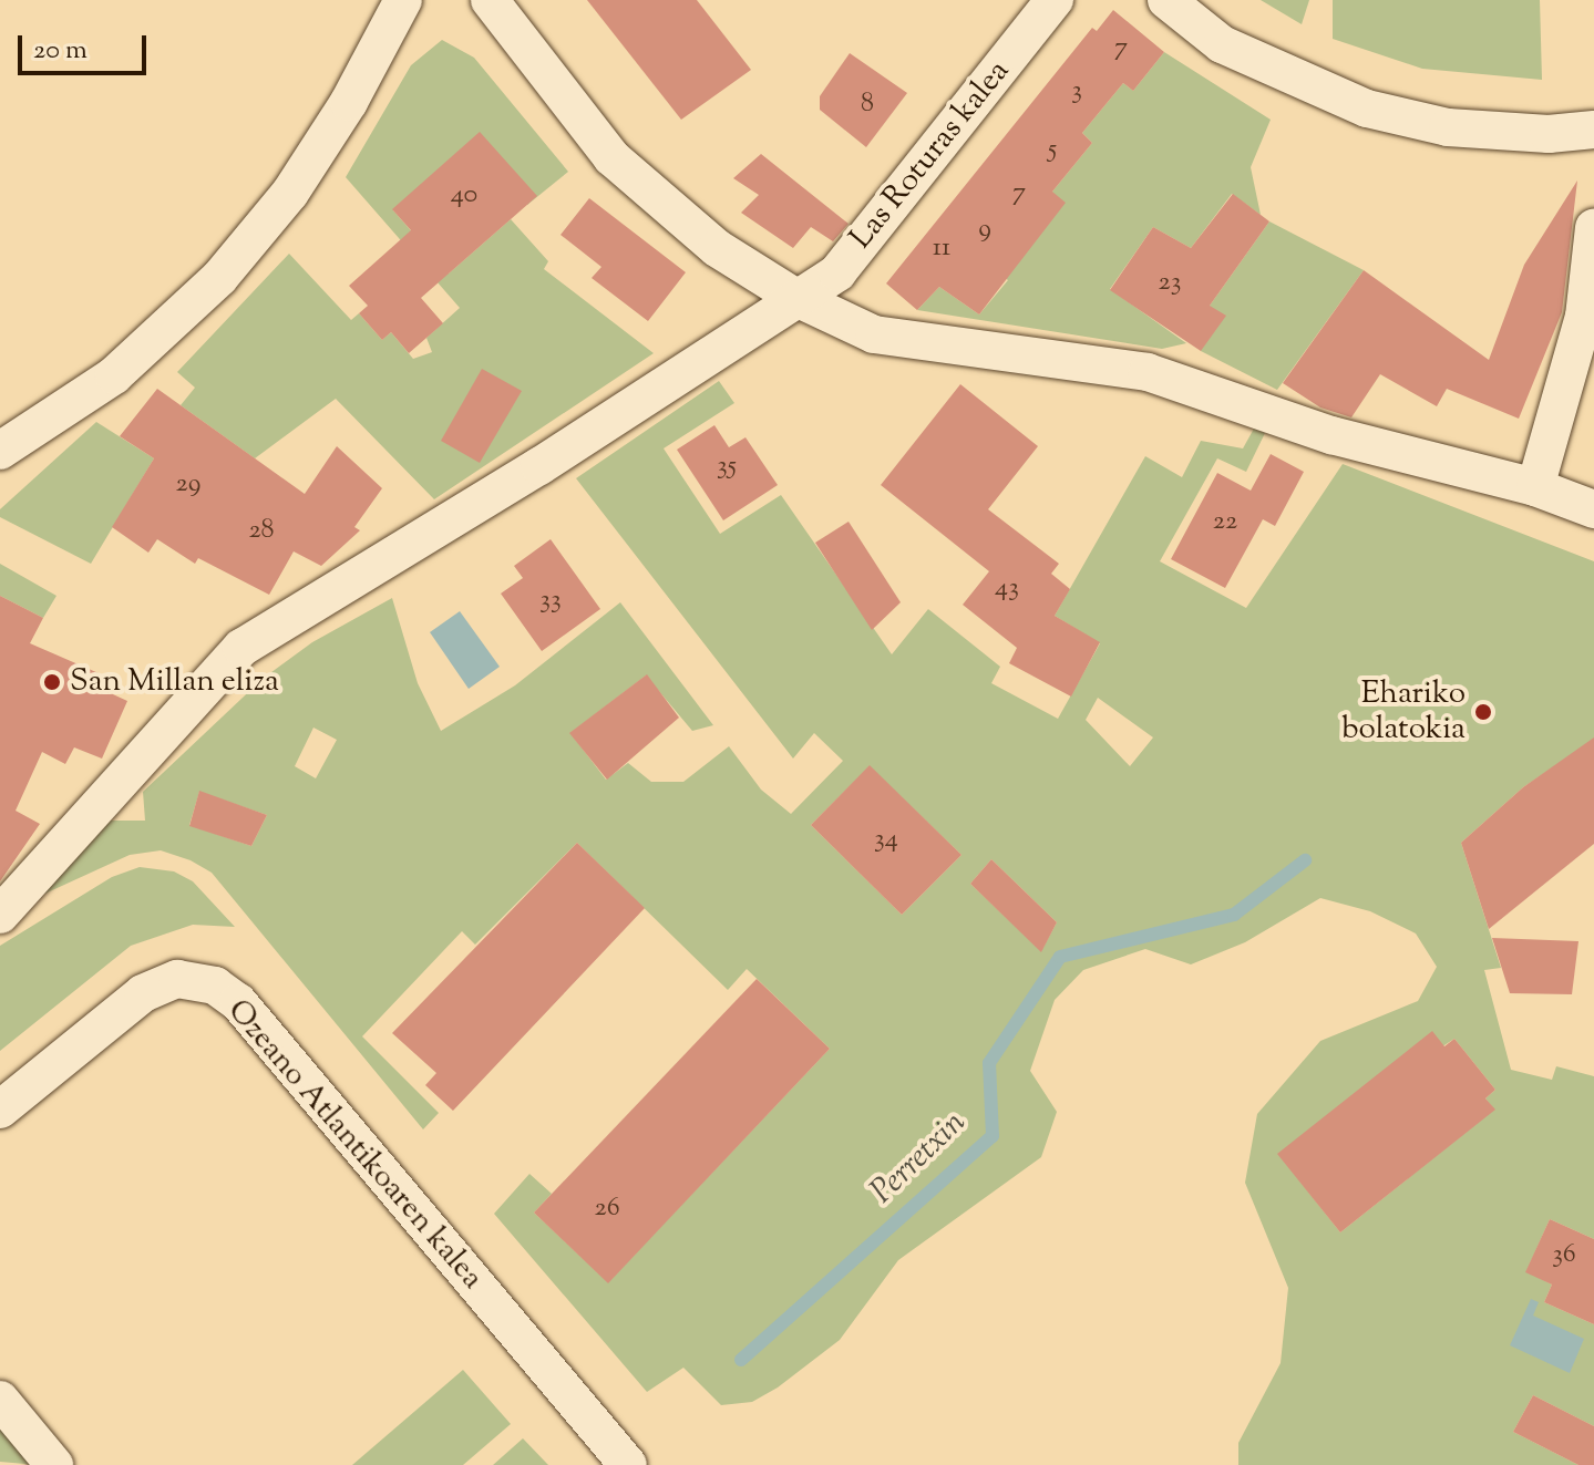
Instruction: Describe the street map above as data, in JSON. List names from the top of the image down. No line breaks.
{"streets":{"street":["Las Roturas kalea","Ozeano Atlantikoaren kalea"]},"water":["Perretxin"],"places":["San Millan eliza","Ehariko bolatokia"],"house_numbers":["7","3","8","5","7","40","9","11","23","35","29","22","28","43","33","34","26","36"],"scale_bar":"20 m"}
